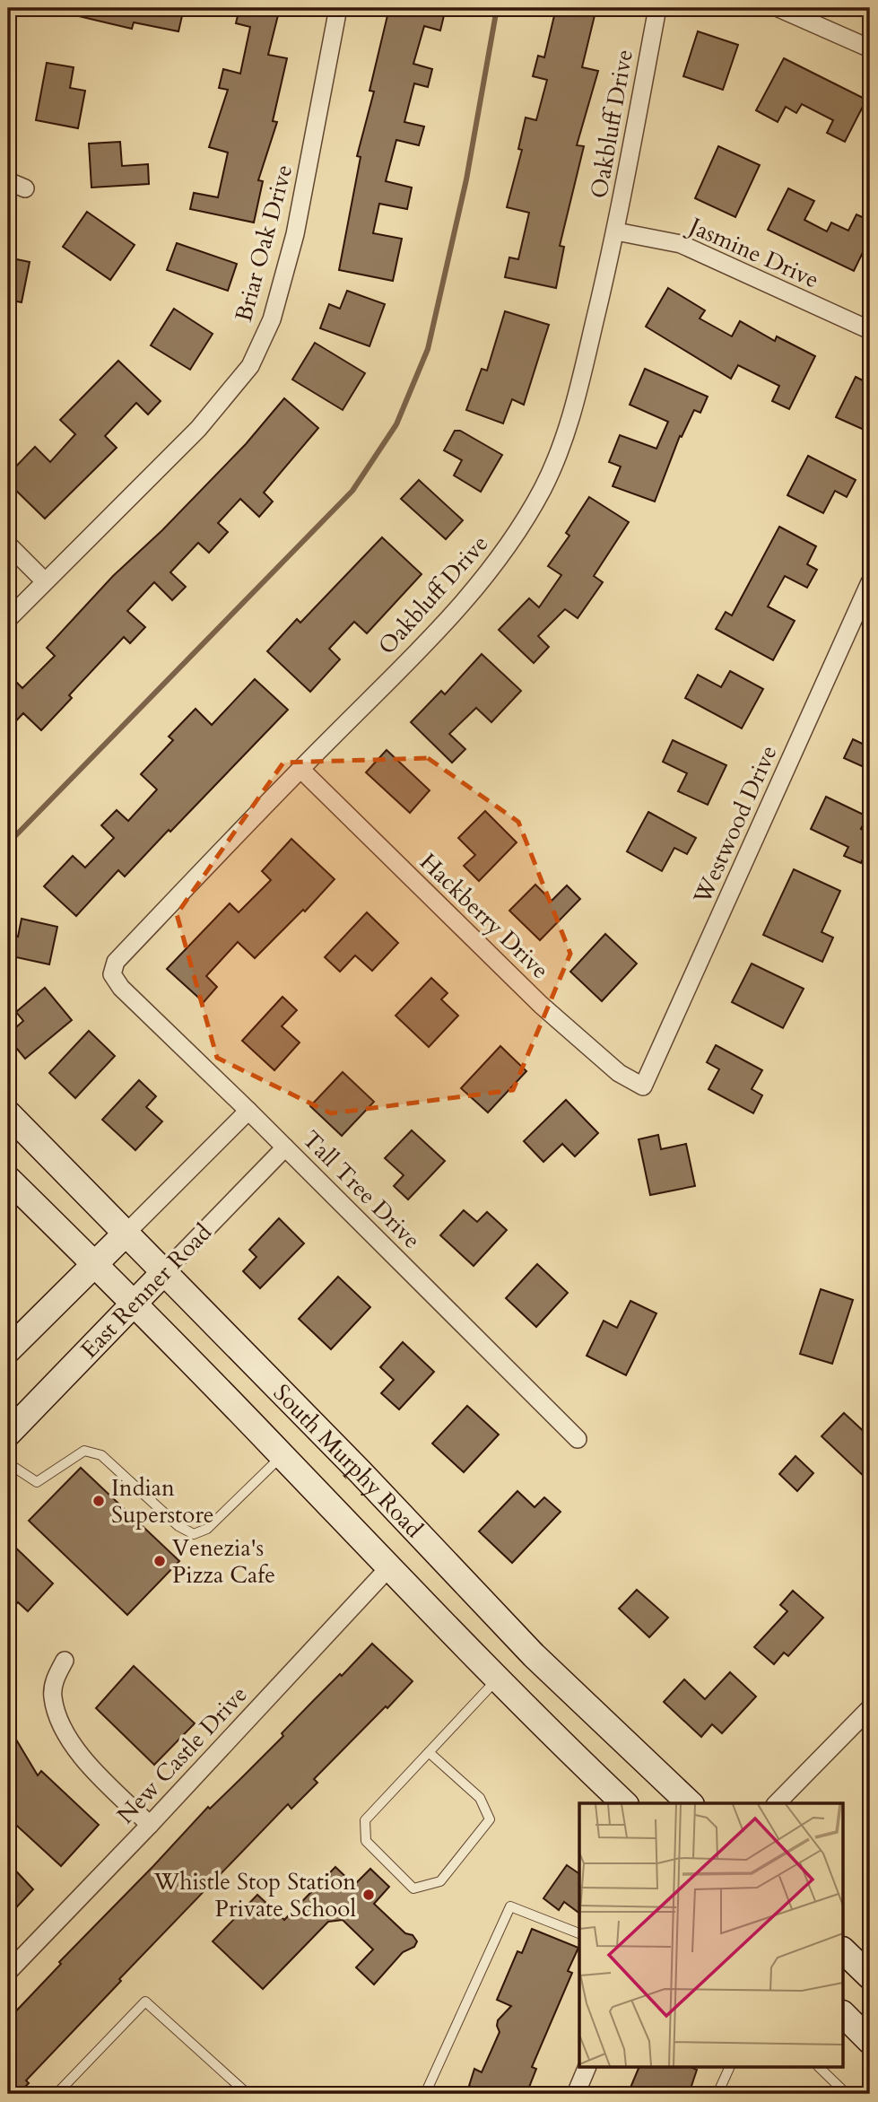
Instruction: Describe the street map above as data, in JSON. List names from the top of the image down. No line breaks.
{"streets":{"main road":["East Renner Road","South Murphy Road"],"street":["Oakbluff Drive","Briar Oak Drive","Jasmine Drive","Westwood Drive","Hackberry Drive","Tall Tree Drive","New Castle Drive"]},"crossings":[["Oakbluff Drive","Jasmine Drive"],["Oakbluff Drive","Hackberry Drive"],["Oakbluff Drive","Tall Tree Drive"],["Westwood Drive","Hackberry Drive"],["Tall Tree Drive","East Renner Road"],["East Renner Road","South Murphy Road"],["South Murphy Road","New Castle Drive"]],"places":["Indian Superstore","Venezia's Pizza Cafe","Whistle Stop Station Private School"]}
